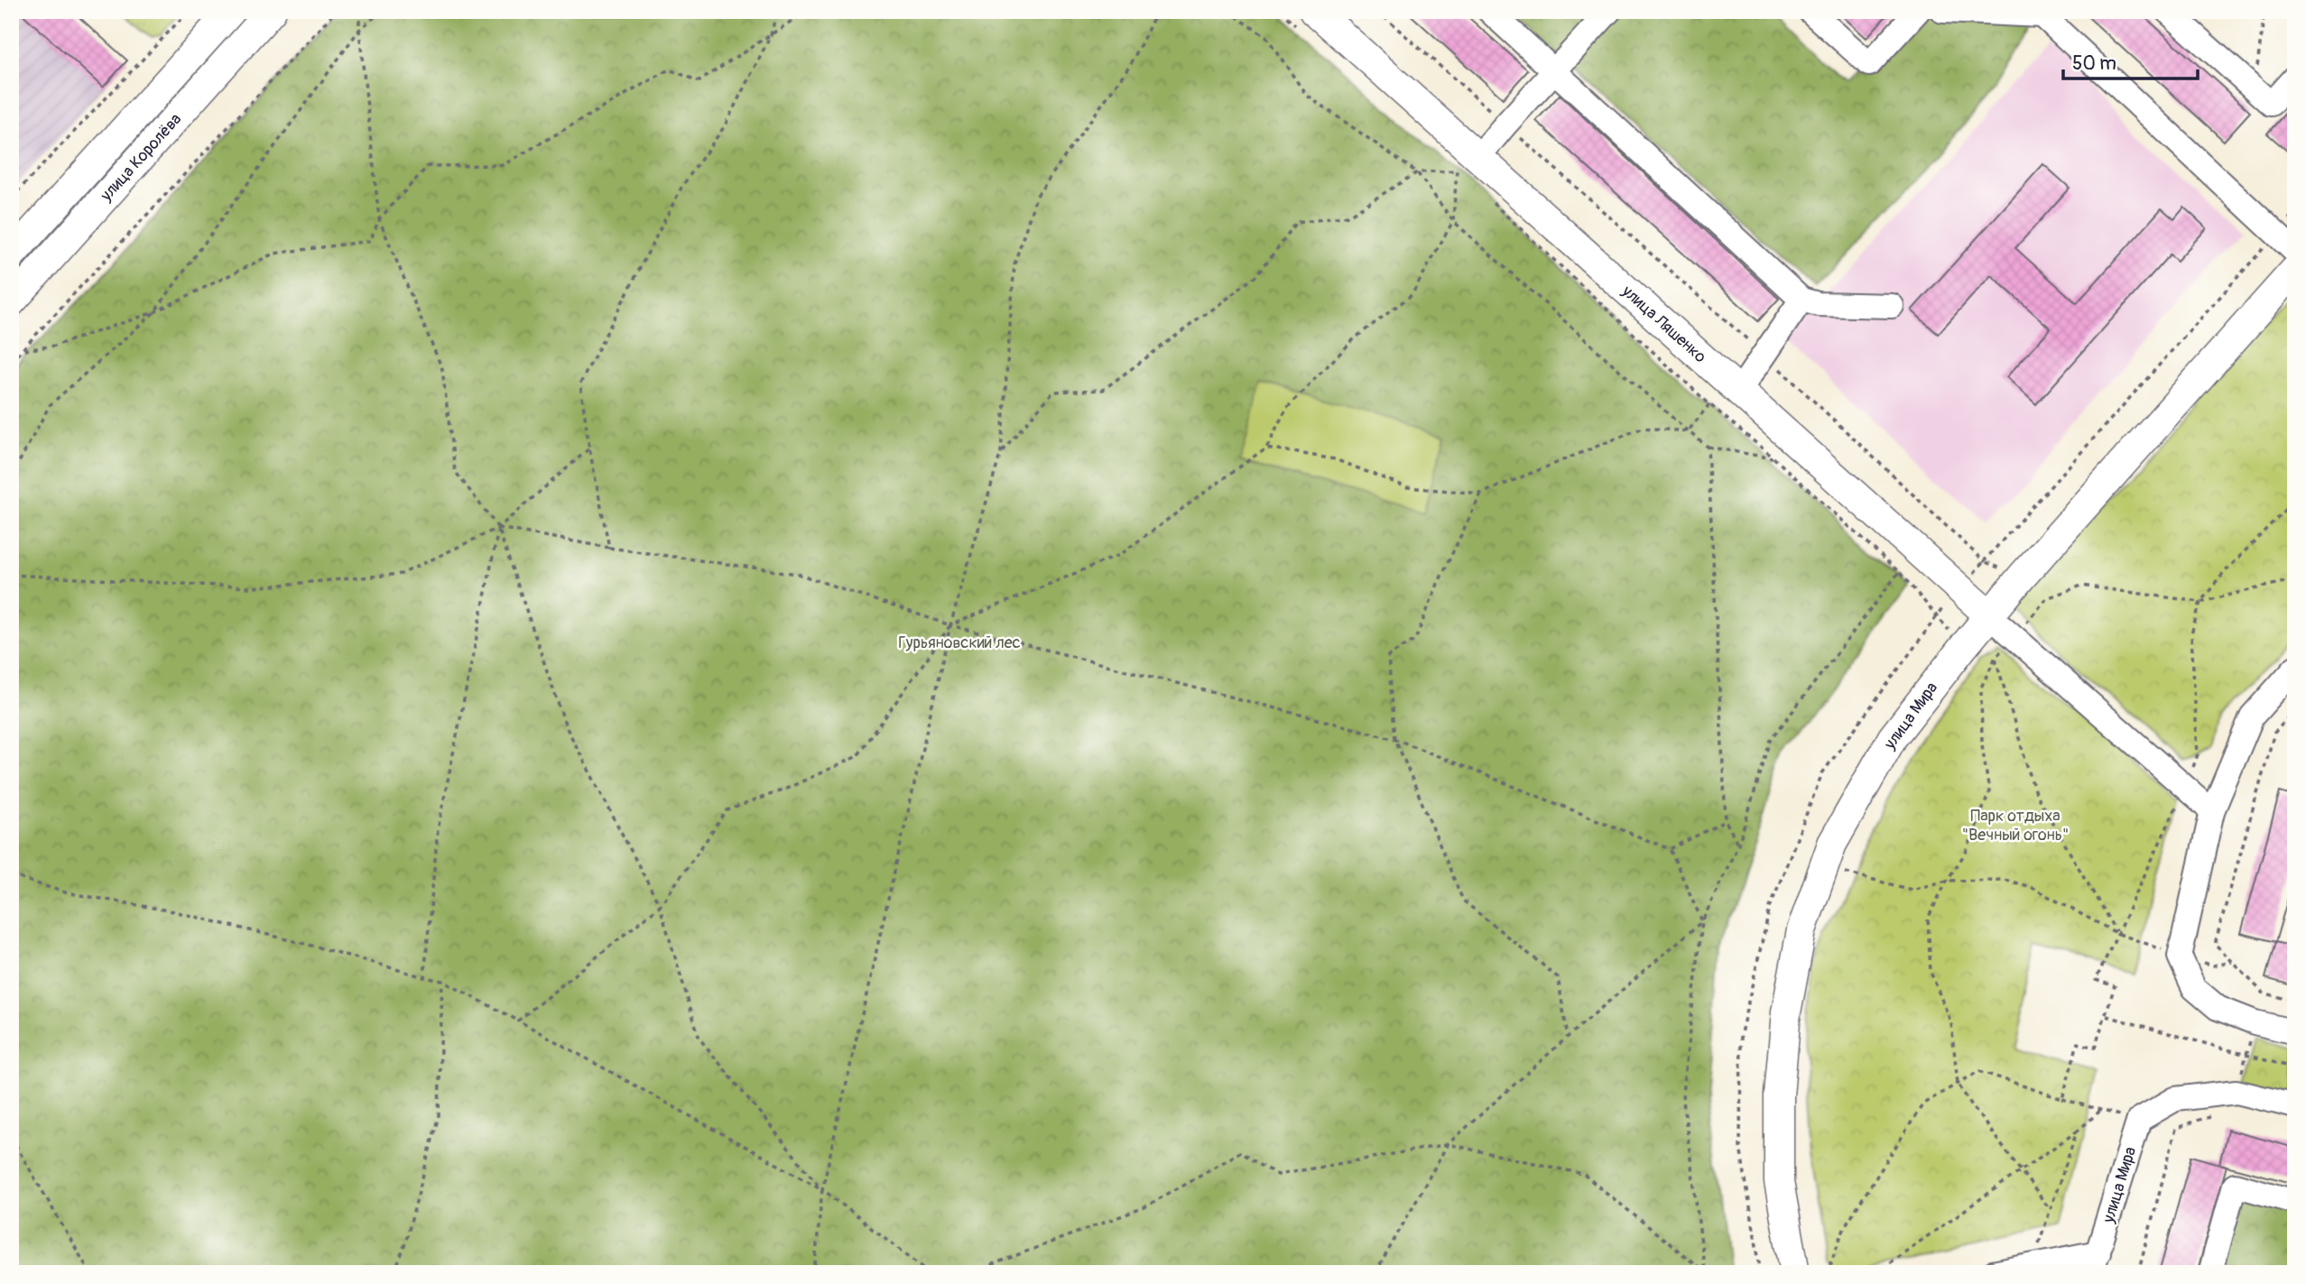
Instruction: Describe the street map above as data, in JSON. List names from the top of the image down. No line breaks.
{"streets":{"main road":["улица Королёва","улица Ляшенко","улица Мира"]},"crossings":[["улица Ляшенко","улица Мира"]],"parks":["Гурьяновский лес","Парк отдыха \"Вечный огонь\""],"scale_bar":"50 m"}
